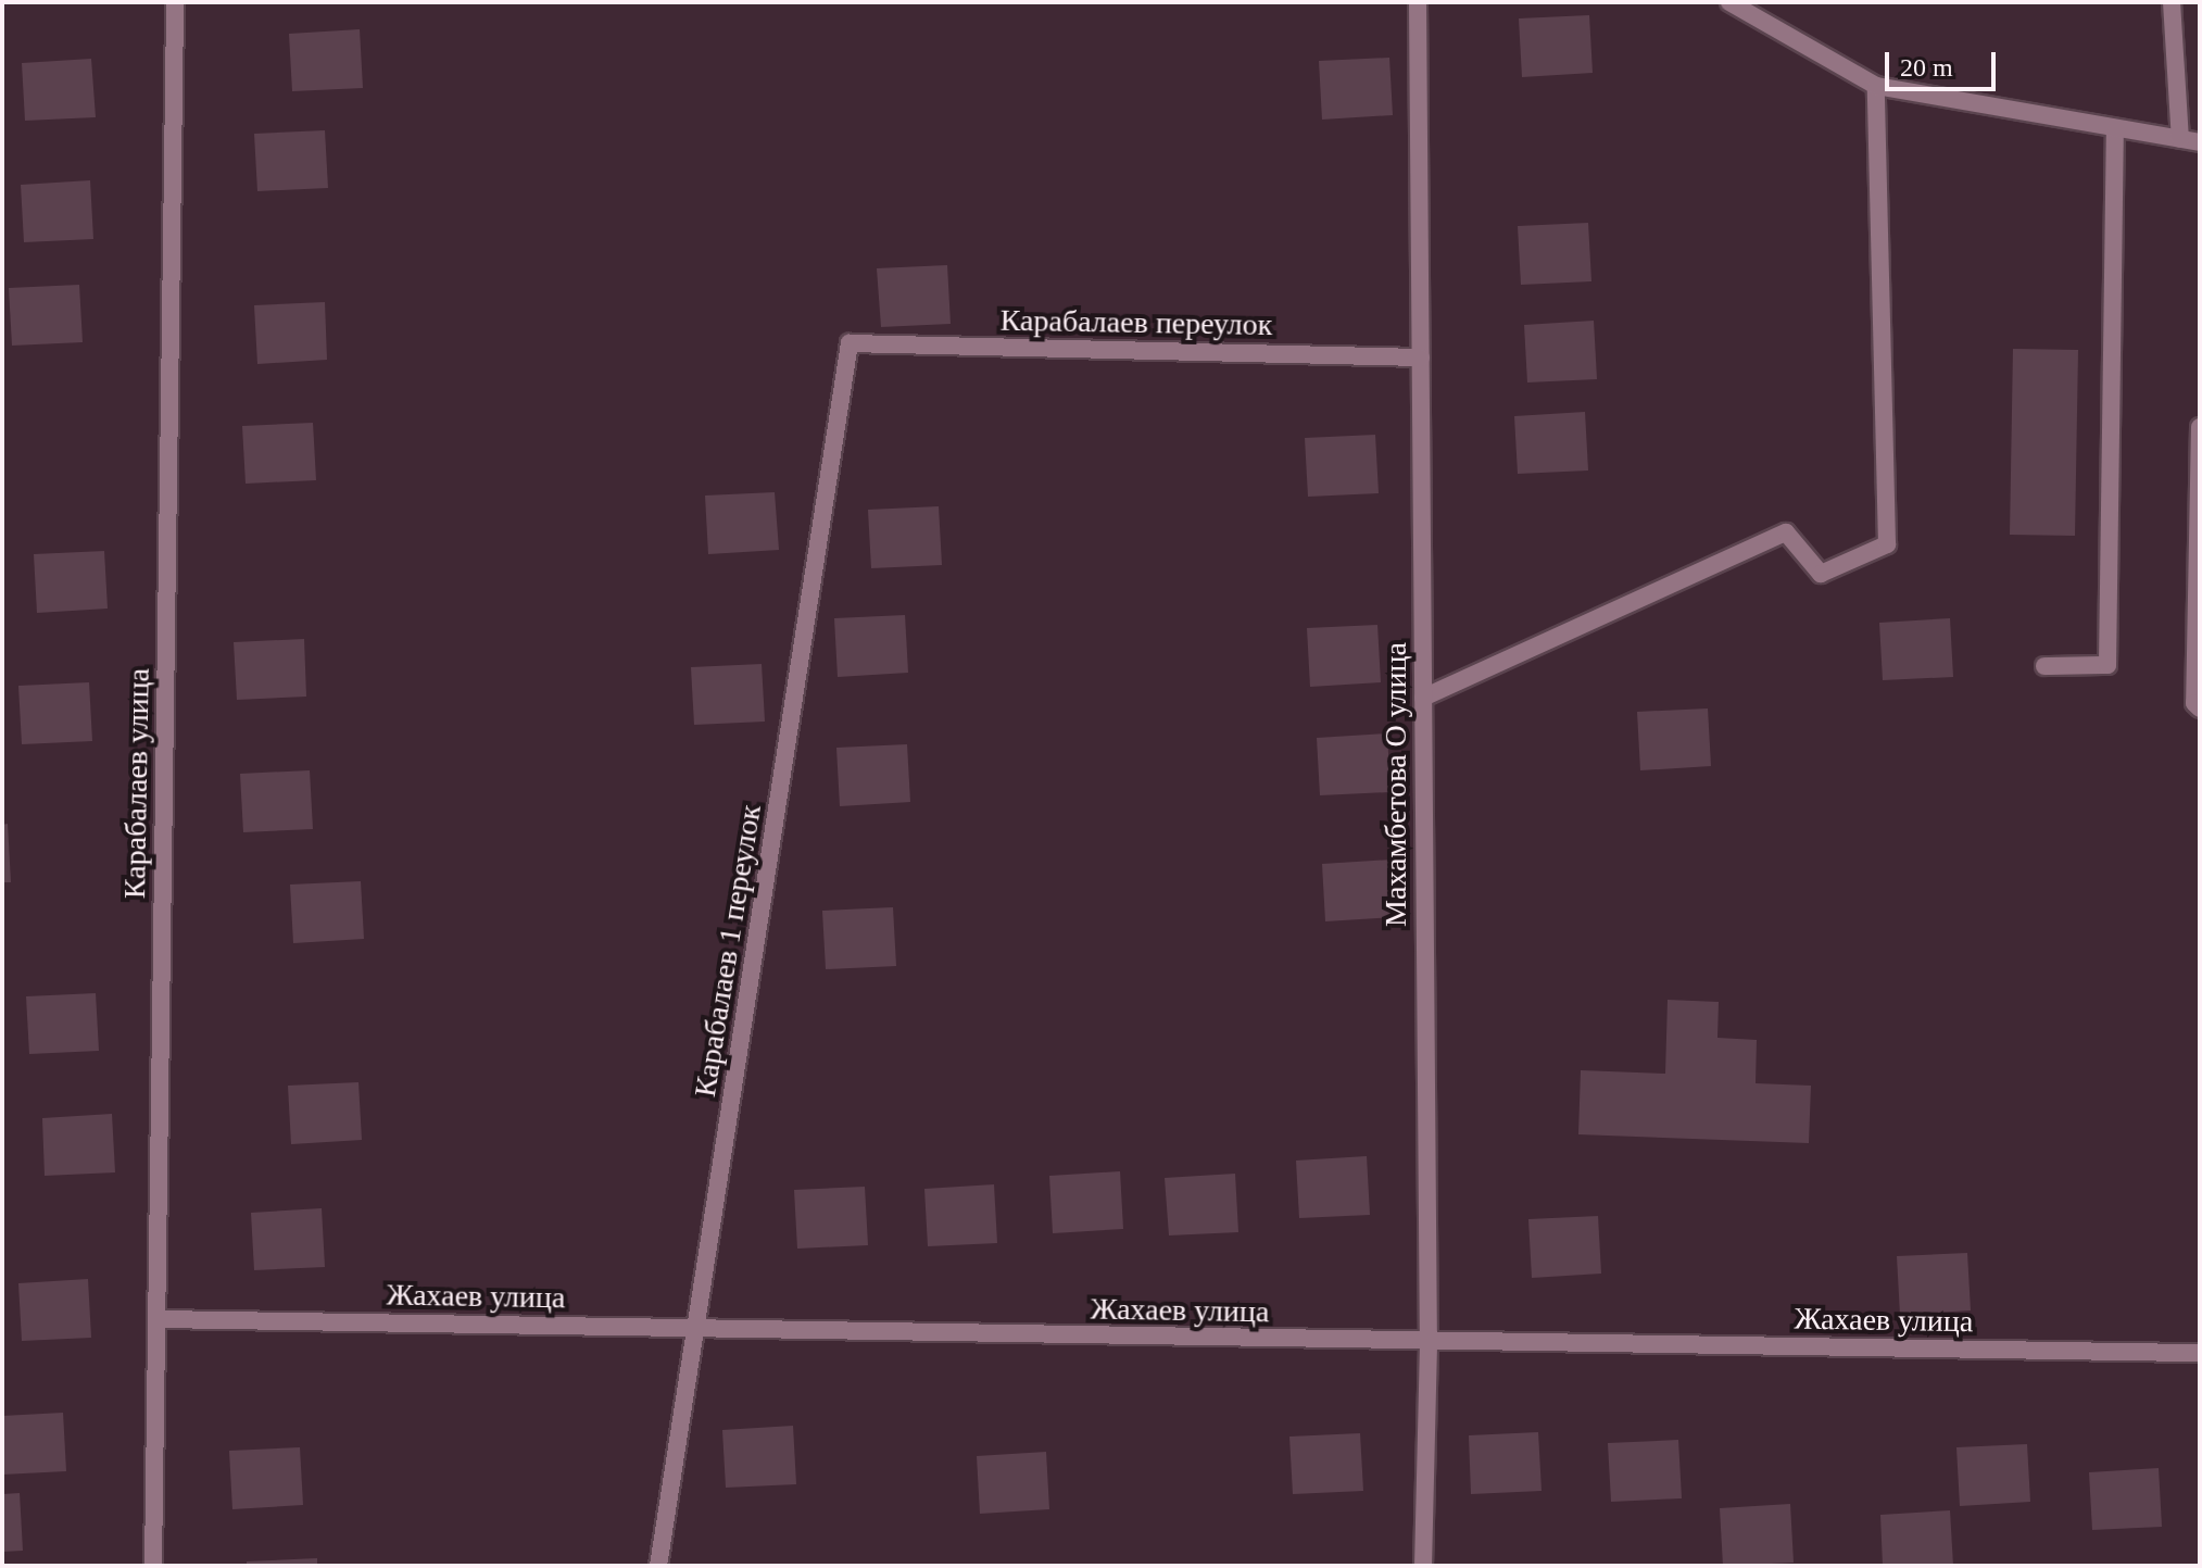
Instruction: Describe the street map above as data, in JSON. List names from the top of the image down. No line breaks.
{"streets":{"street":["Карабалаев переулок","Карабалаев улица","Махамбетова О улица","Карабалаев 1 переулок","Жахаев улица"]},"crossings":[["Карабалаев переулок","Махамбетова О улица"],["Карабалаев переулок","Карабалаев 1 переулок"],["Карабалаев улица","Жахаев улица"],["Махамбетова О улица","Жахаев улица"],["Карабалаев 1 переулок","Жахаев улица"]],"scale_bar":"20 m"}
